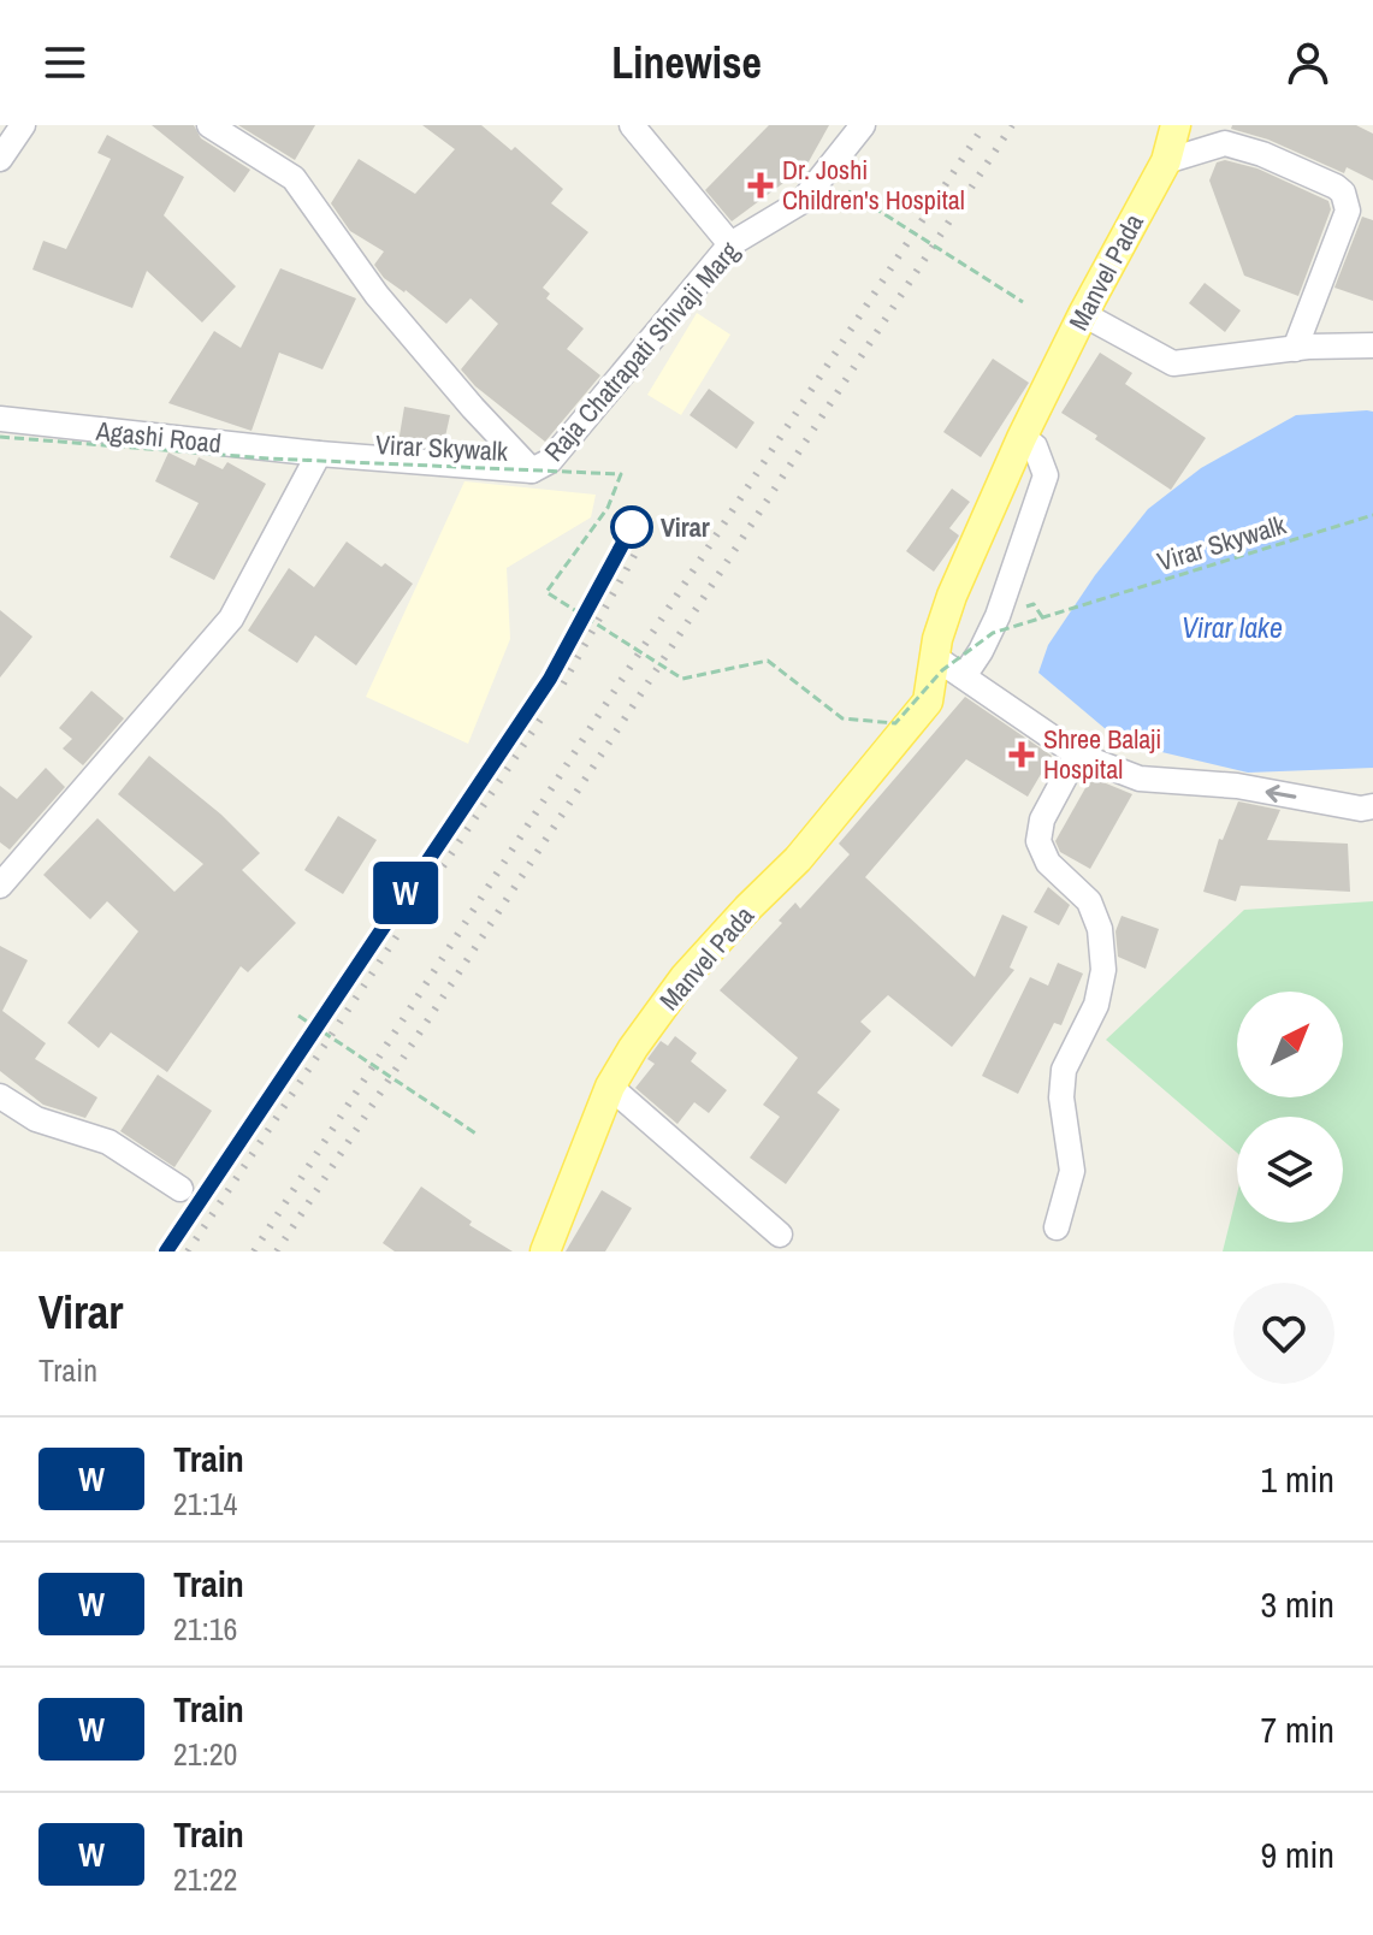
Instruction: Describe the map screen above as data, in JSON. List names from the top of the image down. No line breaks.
{"streets":{"main road":["Manvel Pada"],"street":["Raja Chatrapati Shivaji Marg","Agashi Road"],"path":["Virar Skywalk"]},"crossings":[["Raja Chatrapati Shivaji Marg","Agashi Road"]],"water":["Virar lake"],"places":{"health":["Dr. Joshi Children's Hospital","Shree Balaji Hospital"],"other":["Virar"]},"north":"top right","page":{"header":"Linewise","on_map":"W","heading":["Virar","Train"],"list":[{"mark":"W","name":"Train","note":"21:14","value":"1 min"},{"mark":"W","name":"Train","note":"21:16","value":"3 min"},{"mark":"W","name":"Train","note":"21:20","value":"7 min"},{"mark":"W","name":"Train","note":"21:22","value":"9 min"}]}}
